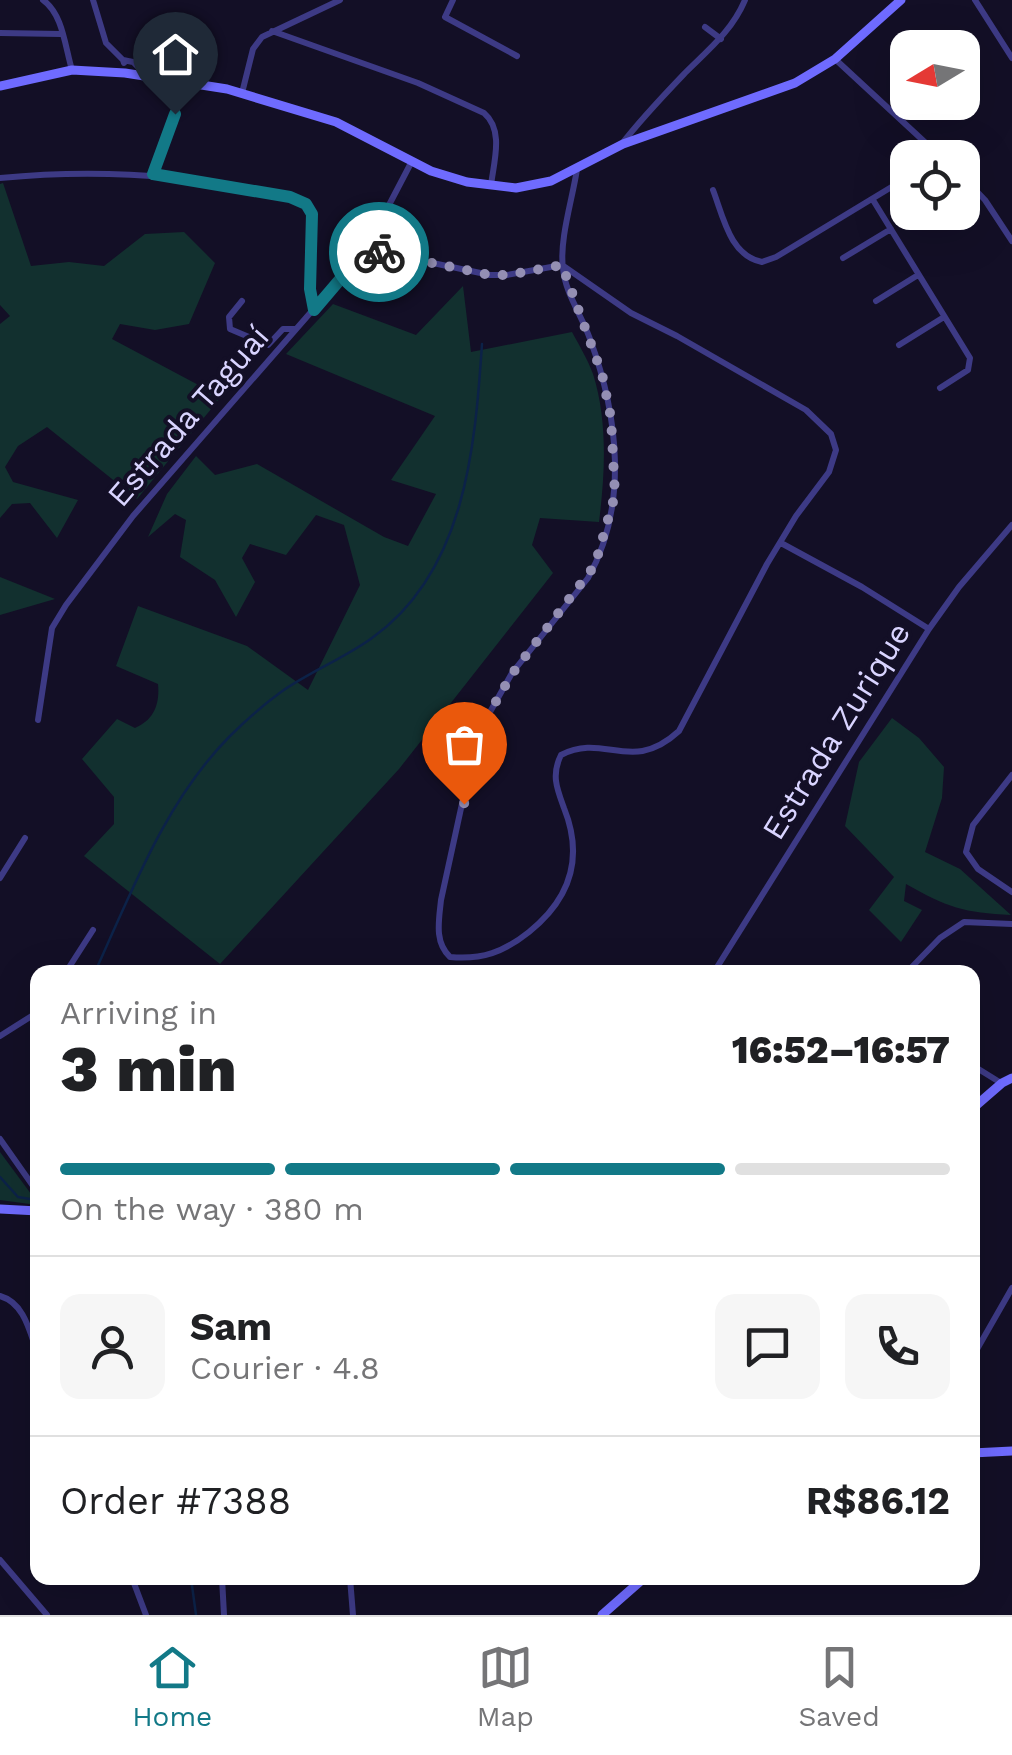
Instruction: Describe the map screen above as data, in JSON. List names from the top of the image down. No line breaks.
{"streets":{"street":["Estrada Taguaí","Estrada Zurique"]},"north":"left","page":{"heading":["3 min","Arriving in","16:52–16:57"],"panel":["Sam","Courier · 4.8","Order #7388","R$86.12"],"bar":"On the way · 380 m","tabs":["Home","Map","Saved"]}}
